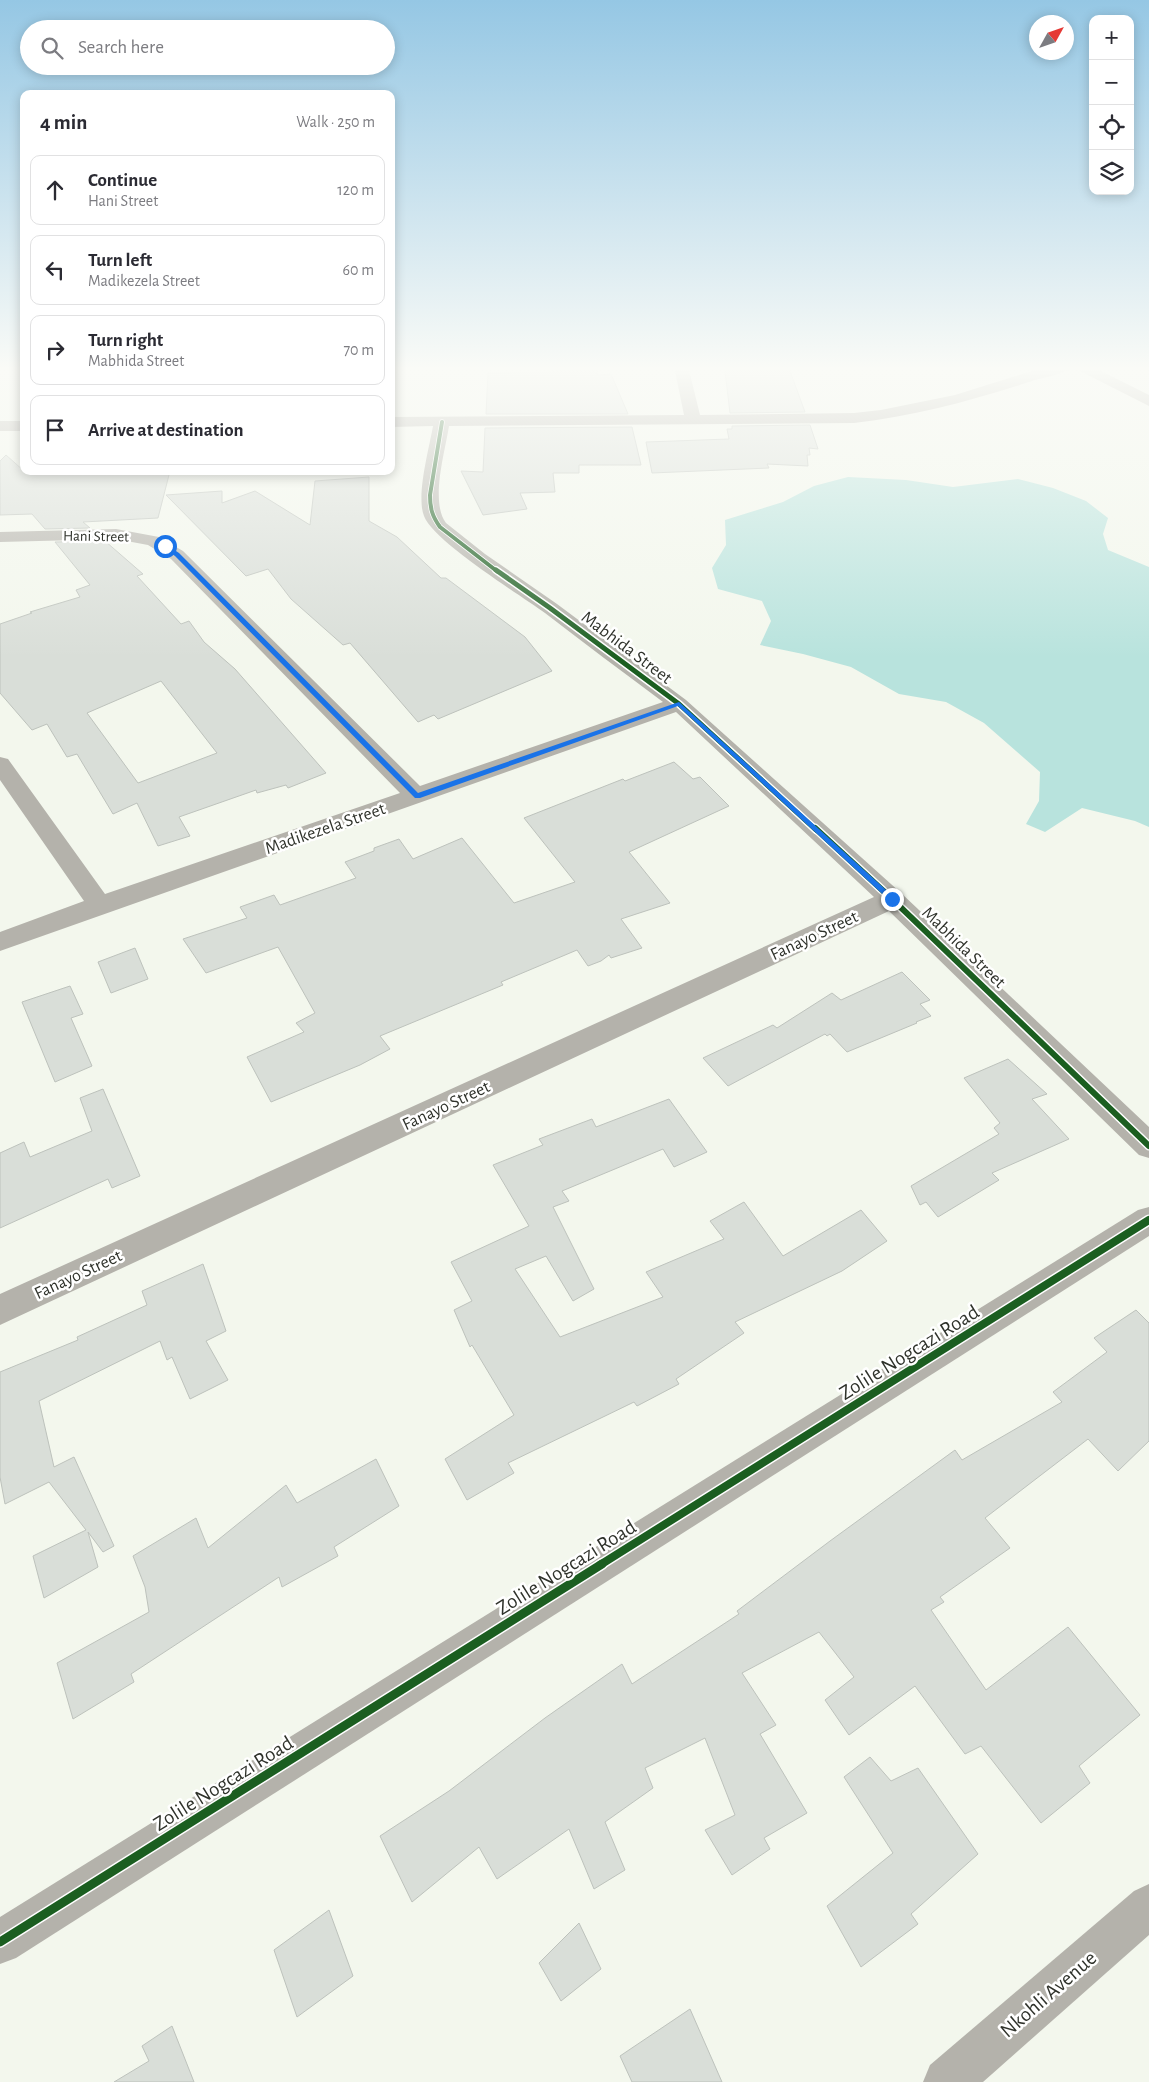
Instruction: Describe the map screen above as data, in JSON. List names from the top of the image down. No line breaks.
{"streets":{"street":["Hani Street","Mabhida Street","Madikezela Street","Fanayo Street","Zolile Nogcazi Road","Nkohli Avenue"]},"crossings":[["Hani Street","Madikezela Street"],["Mabhida Street","Madikezela Street"],["Mabhida Street","Fanayo Street"]],"north":"top right","page":{"map_buttons":["+","−"],"search":"Search here","heading":["4 min","Walk · 250 m"],"list":[["Continue","Hani Street","120 m"],["Turn left","Madikezela Street","60 m"],["Turn right","Mabhida Street","70 m"],"Arrive at destination"]}}
